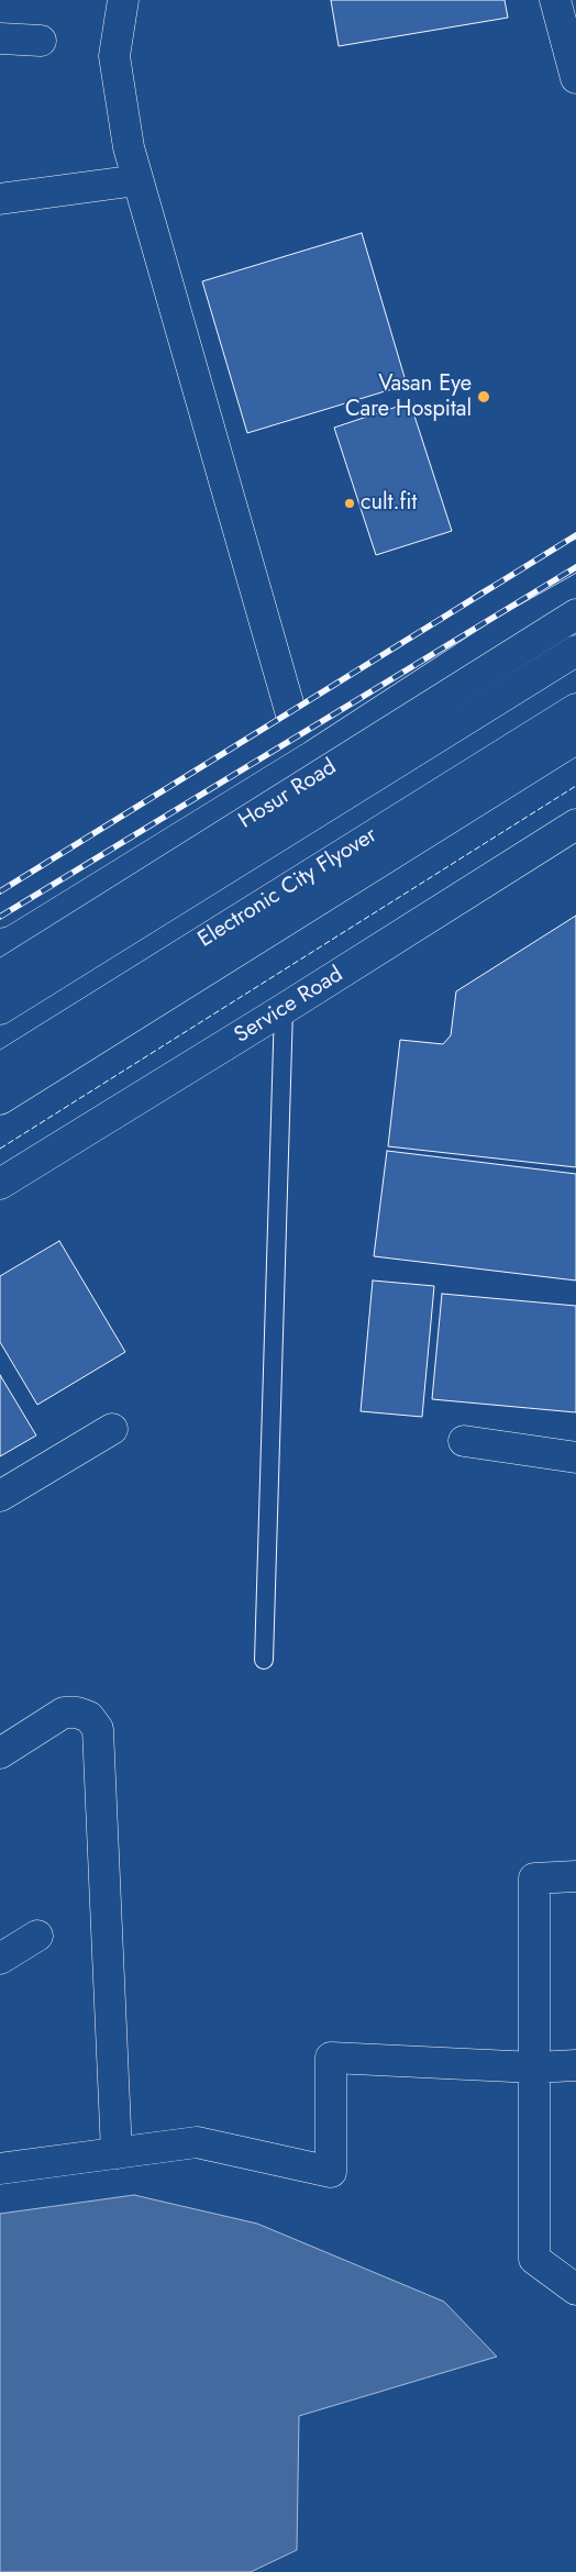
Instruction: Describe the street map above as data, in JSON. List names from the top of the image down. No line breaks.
{"streets":{"main road":["Hosur Road","Electronic City Flyover","Service Road"]},"places":["Vasan Eye Care Hospital","cult.fit"]}
